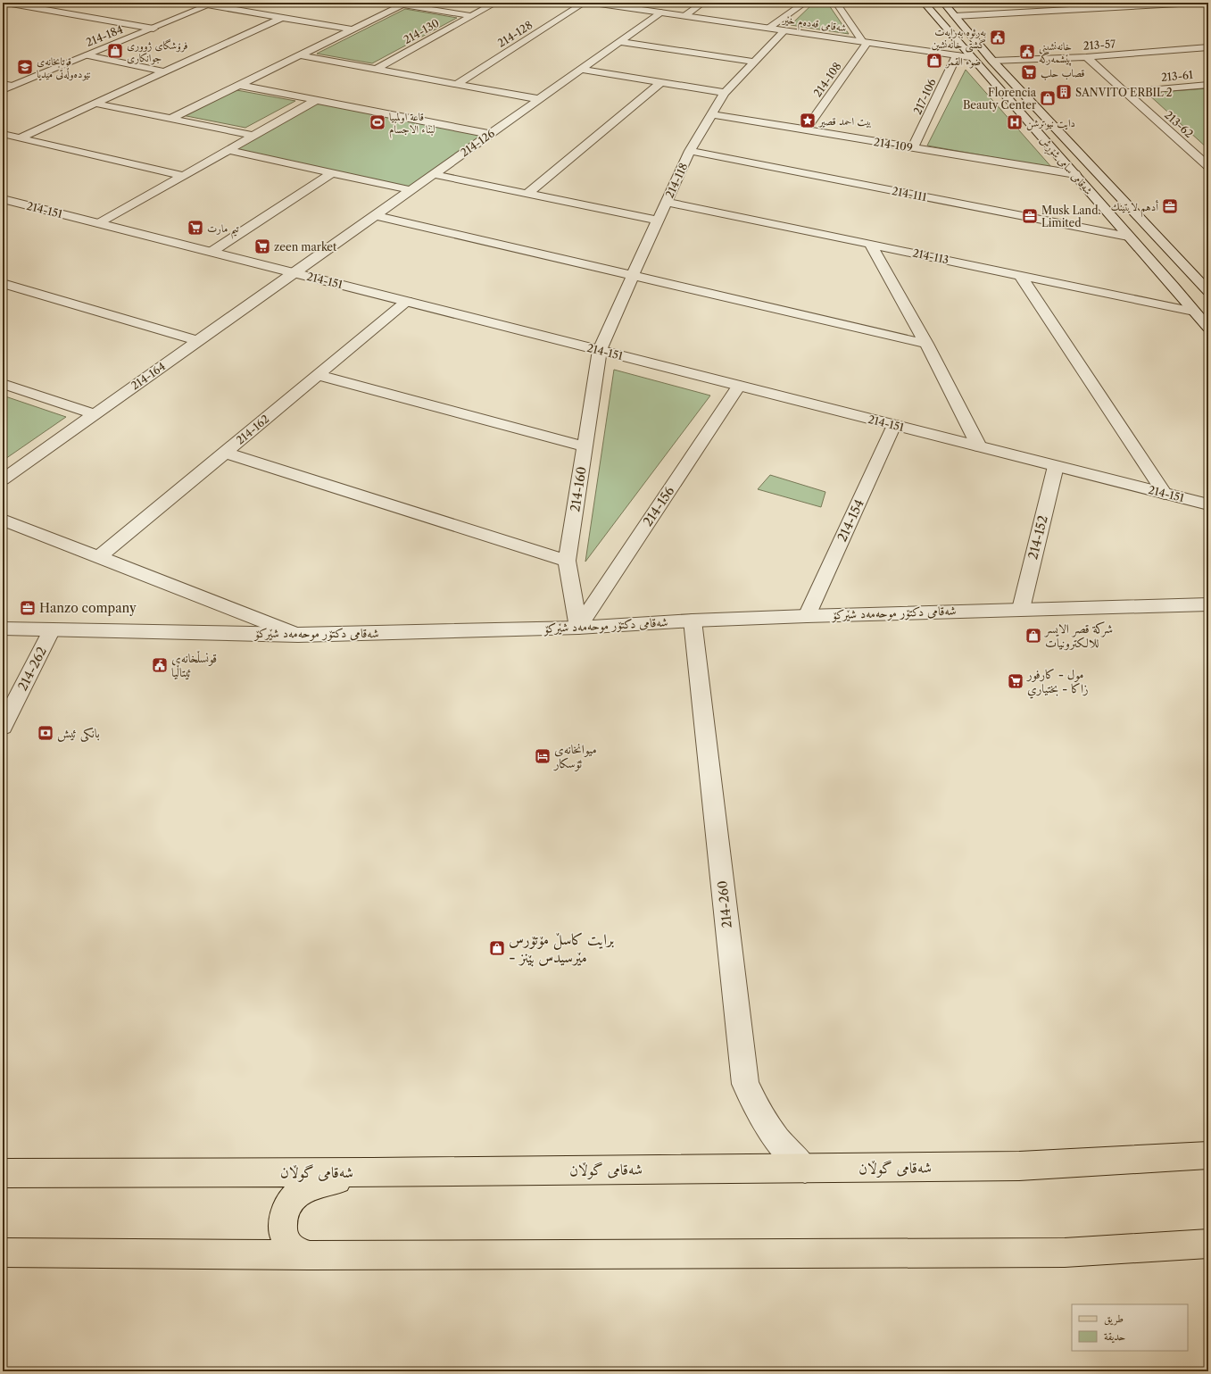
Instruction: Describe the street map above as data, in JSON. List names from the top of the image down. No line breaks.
{"streets":{"main road":["شەقامی گوڵان"],"street":["شەقامی قەدەم خێر","214-130","214-128","214-184","213-57","213-61","214-108","217-106","213-62","214-126","214-109","شەقامی سامی شۆڕش","214-118","214-111","214-151","214-113","214-164","214-162","214-160","214-156","214-154","214-152","شەقامی دکتۆر موحەمەد شێرکۆ","214-262","214-260"]},"crossings":[["شەقامی قەدەم خێر","214-108"],["شەقامی قەدەم خێر","217-106"],["شەقامی قەدەم خێر","214-126"],["شەقامی قەدەم خێر","شەقامی سامی شۆڕش"],["شەقامی قەدەم خێر","214-118"],["213-57","213-62"],["213-57","شەقامی سامی شۆڕش"],["213-61","213-62"],["214-108","214-109"],["217-106","214-109"],["214-126","214-151"],["214-126","214-164"],["214-109","شەقامی سامی شۆڕش"],["214-109","214-118"],["شەقامی سامی شۆڕش","214-111"],["شەقامی سامی شۆڕش","214-113"],["214-118","214-111"],["214-118","214-151"],["214-118","214-113"],["214-118","214-160"],["214-151","214-164"],["214-151","214-162"],["214-151","214-160"],["214-151","214-156"],["214-151","214-154"],["214-151","214-152"],["214-160","214-156"],["214-160","شەقامی دکتۆر موحەمەد شێرکۆ"],["214-156","شەقامی دکتۆر موحەمەد شێرکۆ"],["214-154","شەقامی دکتۆر موحەمەد شێرکۆ"],["214-152","شەقامی دکتۆر موحەمەد شێرکۆ"],["شەقامی دکتۆر موحەمەد شێرکۆ","214-262"],["شەقامی دکتۆر موحەمەد شێرکۆ","214-260"],["214-260","شەقامی گوڵان"]],"places":{"public building":["بەرئوە بەرایەت گشتی خانەنشین","خانەنشینی پێشمەرگە","قونسڵخانەی ئیتاڵیا"],"shop":["فرۆشگای ژووری جوانکاری","ضوء القمر","Florencia Beauty Center","شركة قصر الايسر للالكترونيات","برایت کاسڵ مۆتۆرس - مێرسیدس بێنز"],"school or university":["قوتابخانەی نێودەوڵەتی میدیا"],"supermarket":["قصاب حلب","تيم مارت","zeen market","مول - كارفور زاكا - بختياري"],"building":["SANVITO ERBIL 2"],"place":["بيت احمد قصير"],"sports":["قاعة اولمبيا لبناء الاجسام"],"hospital":["دايت نيوترشن"],"office":["أدهم لايتينك","Musk Land. Limited","Hanzo company"],"bank":["بانکی ئیش"],"hotel":["میوانخانەی ئۆسکار"]},"legend":["طريق","حديقة"]}
